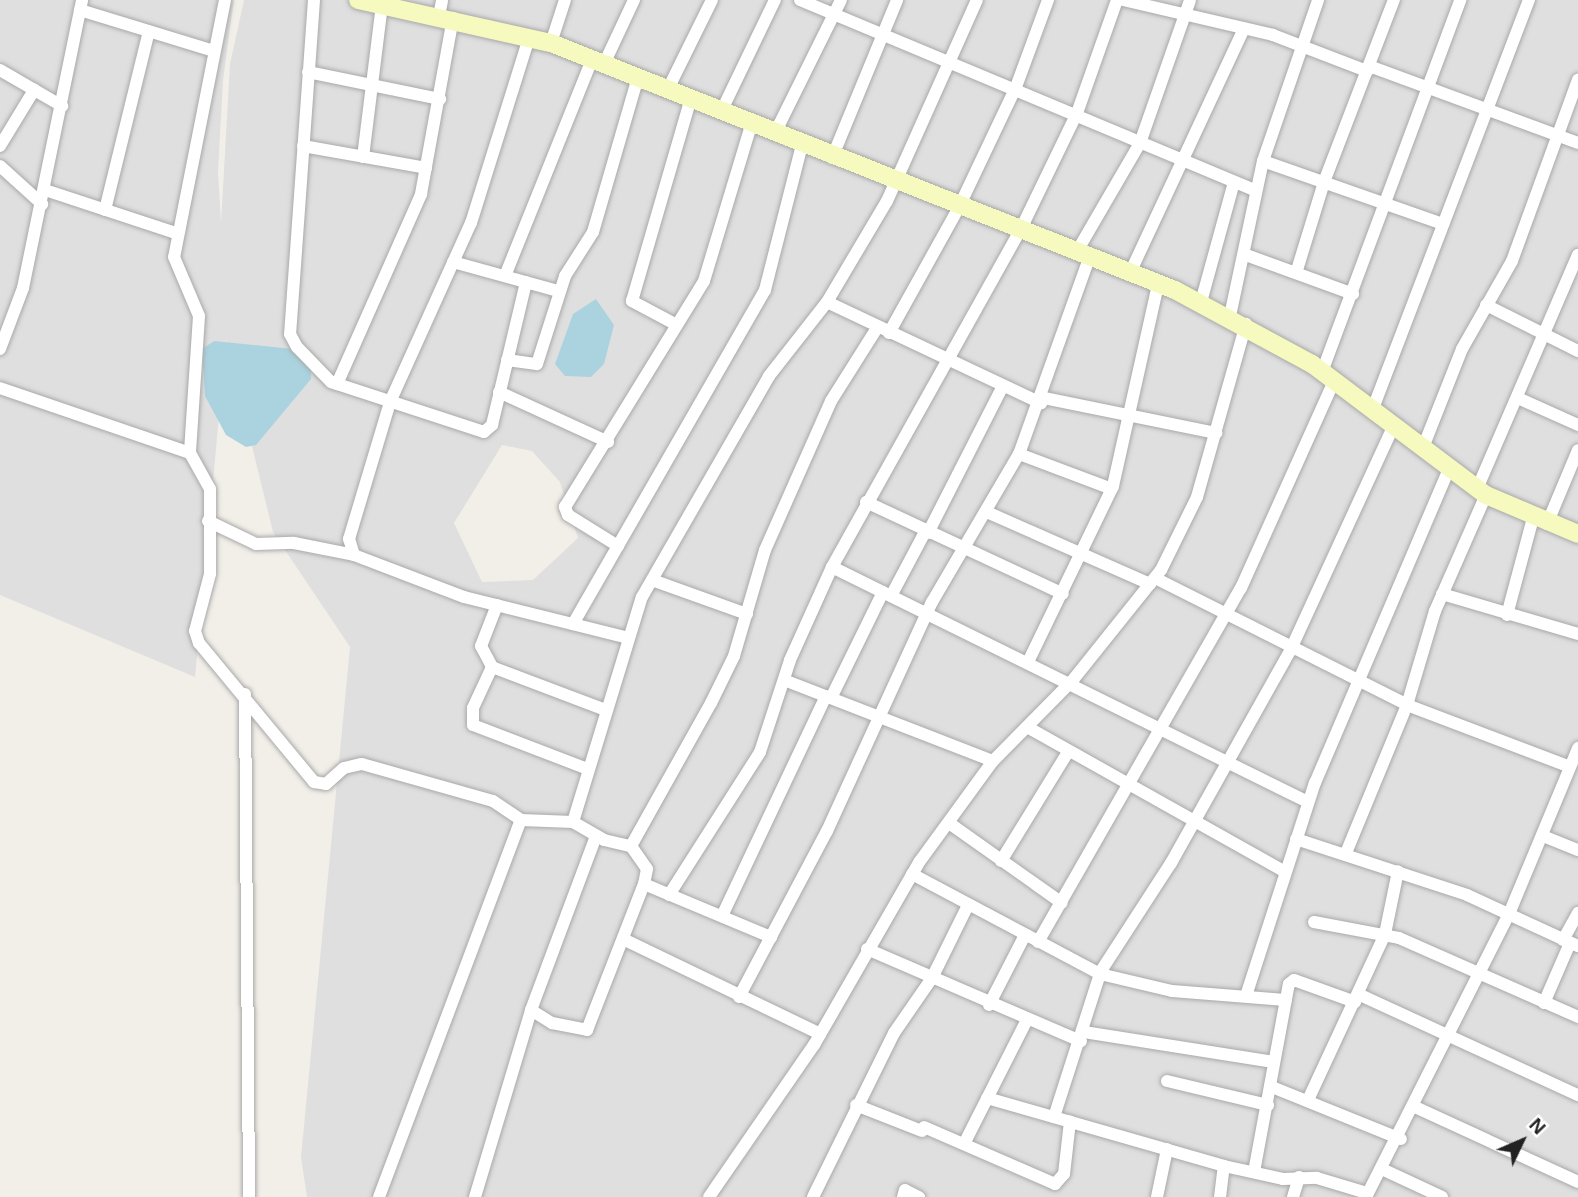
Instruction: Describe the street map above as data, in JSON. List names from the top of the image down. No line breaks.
{"north":"top right"}
